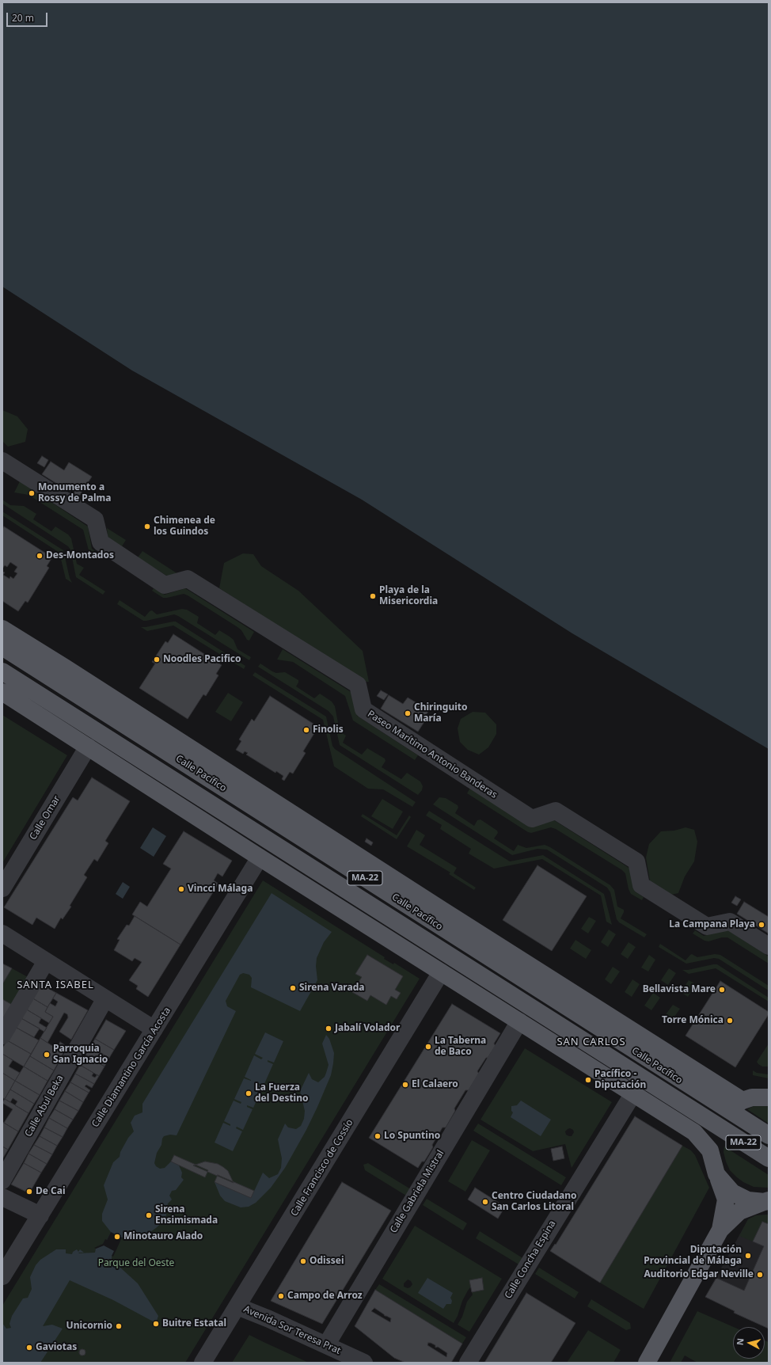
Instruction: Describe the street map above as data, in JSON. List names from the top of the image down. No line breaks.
{"streets":{"main road":["Calle Pacífico","MA-22"],"street":["Paseo Marítimo Antonio Banderas","Calle Omar","Calle Diamantino García Acosta","Calle Abul Beka","Calle Francisco de Cossío","Calle Gabriela Mistral","Calle Concha Espina","Avenida Sor Teresa Prat"]},"crossings":[["Calle Francisco de Cossío","Avenida Sor Teresa Prat"],["Calle Gabriela Mistral","Avenida Sor Teresa Prat"]],"districts":["SANTA ISABEL","SAN CARLOS"],"parks":["Parque del Oeste"],"places":["Monumento a Rossy de Palma","Chimenea de los Guindos","Des-Montados","Playa de la Misericordia","Noodles Pacifico","Chiringuito María","Finolis","Vincci Málaga","La Campana Playa","Sirena Varada","Bellavista Mare","Torre Mónica","Jabalí Volador","La Taberna de Baco","Parroquia San Ignacio","Pacífico - Diputación","El Calaero","La Fuerza del Destino","Lo Spuntino","De Cai","Centro Ciudadano San Carlos Litoral","Sirena Ensimismada","Minotauro Alado","Diputación Provincial de Málaga","Odissei","Auditorio Edgar Neville","Campo de Arroz","Buitre Estatal","Unicornio","Gaviotas"],"scale_bar":"20 m","north":"left"}
